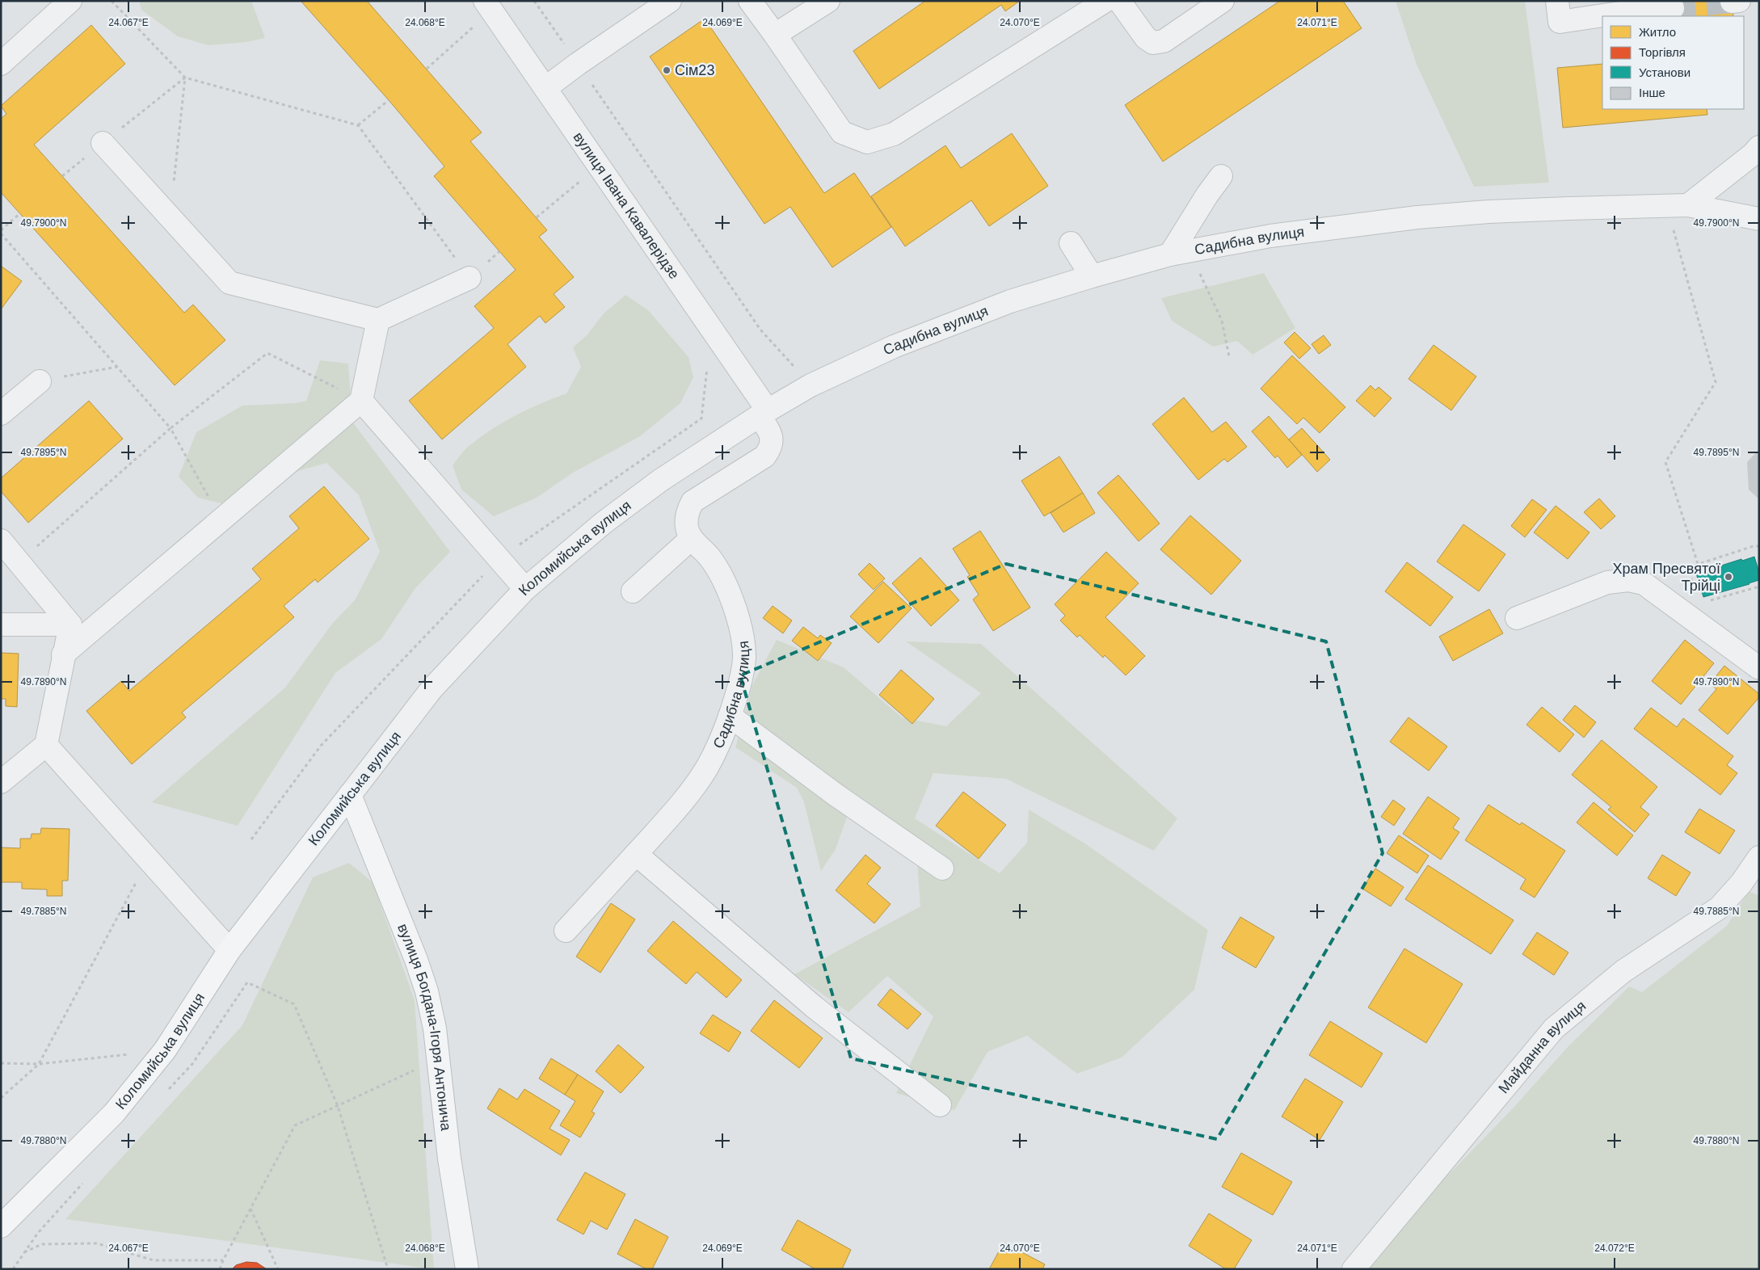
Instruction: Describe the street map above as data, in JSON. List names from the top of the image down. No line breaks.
{"streets":{"main road":["Коломийська вулиця","вулиця Богдана-Ігоря Антонича"],"street":["вулиця Івана Кавалерідзе","Садибна вулиця","Майданна вулиця"]},"crossings":[["вулиця Івана Кавалерідзе","Садибна вулиця"],["вулиця Івана Кавалерідзе","Коломийська вулиця"],["Садибна вулиця","Коломийська вулиця"],["Коломийська вулиця","вулиця Богдана-Ігоря Антонича"]],"places":["Сім23","Храм Пресвятої Трійці"],"legend":["Житло","Торгівля","Установи","Інше"],"coordinates":["24.067°E","24.068°E","24.069°E","24.070°E","24.071°E","49.7900°N","49.7895°N","49.7890°N","49.7885°N","49.7880°N","24.072°E"]}
